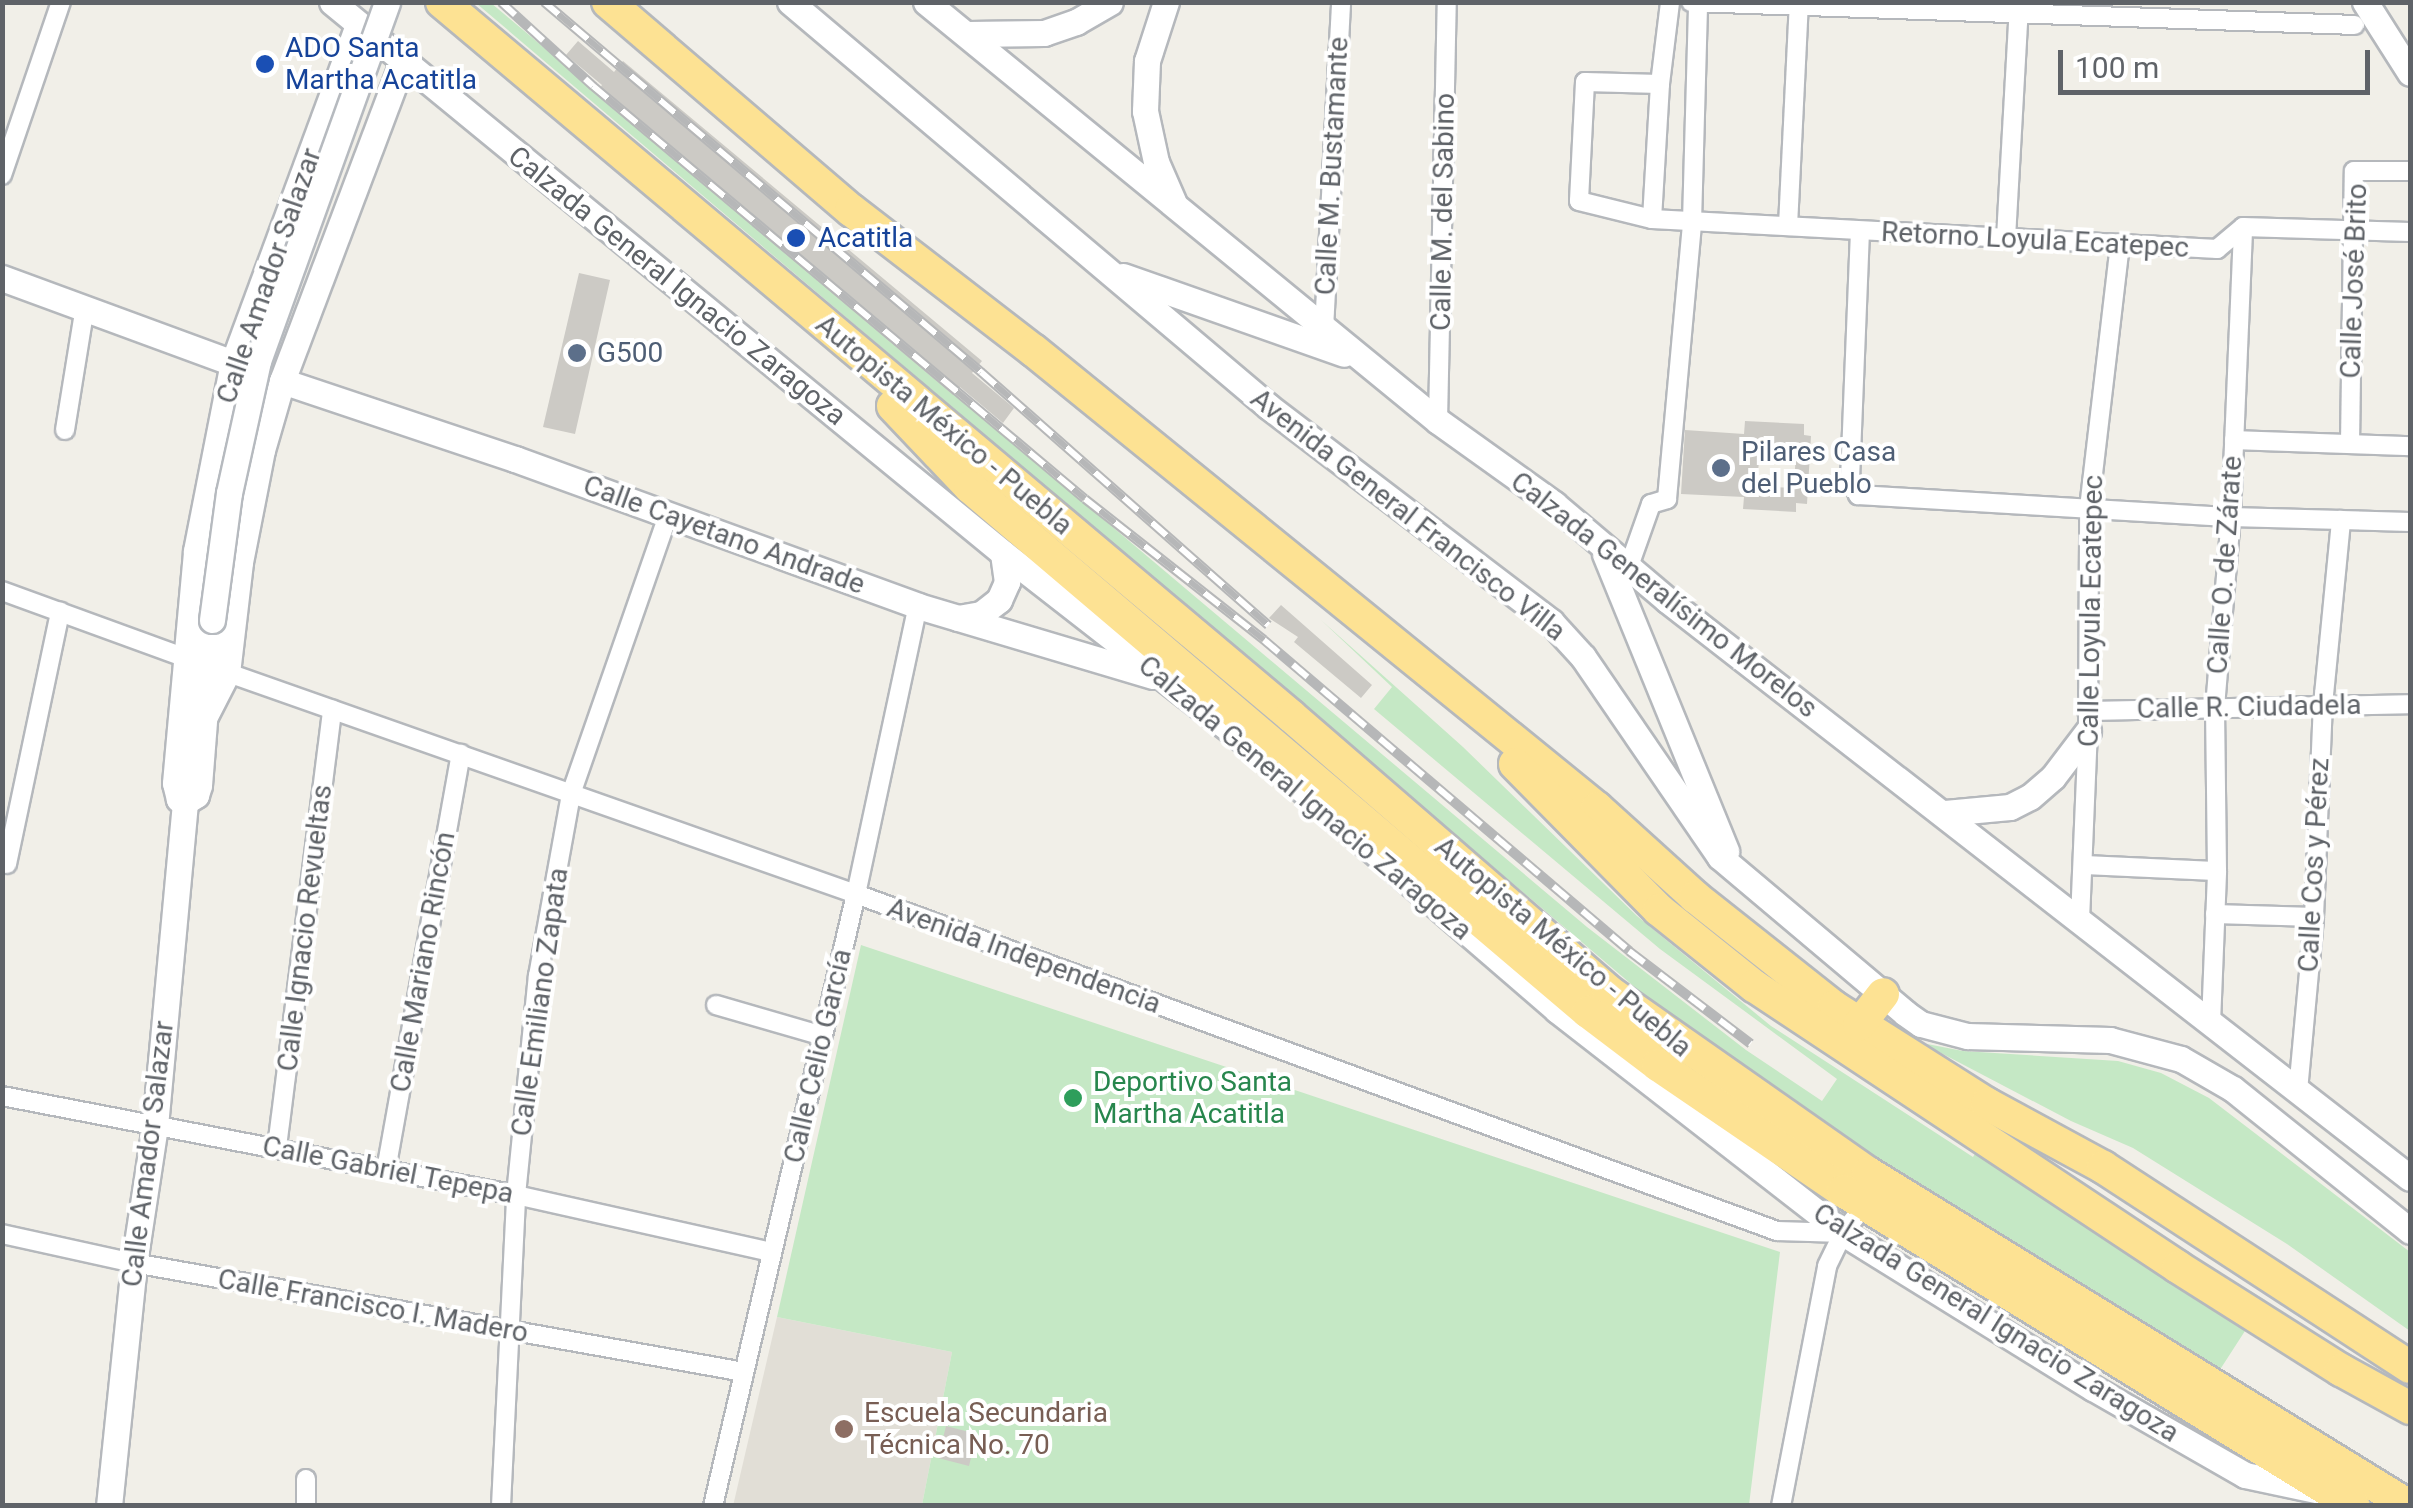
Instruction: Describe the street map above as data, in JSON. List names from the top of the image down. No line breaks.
{"streets":{"highway":["Calzada General Ignacio Zaragoza","Autopista México - Puebla"],"street":["Calle M. Bustamante","Calle M. del Sabino","Retorno Loyula Ecatepec","Calle Amador Salazar","Calle José Brito","Avenida General Francisco Villa","Calle Cayetano Andrade","Calle O. de Zárate","Calzada Generalísimo Morelos","Calle Loyula Ecatepec","Calle R. Ciudadela","Calle Cos y Pérez","Calle Ignacio Revueltas","Avenida Independencia","Calle Mariano Rincón","Calle Emiliano Zapata","Calle Celio García","Calle Gabriel Tepepa","Calle Francisco I. Madero"]},"crossings":[["Calle M. Bustamante","Calzada Generalísimo Morelos"],["Calle M. del Sabino","Calzada Generalísimo Morelos"],["Retorno Loyula Ecatepec","Calle José Brito"],["Retorno Loyula Ecatepec","Calle O. de Zárate"],["Retorno Loyula Ecatepec","Calle Loyula Ecatepec"],["Calle Amador Salazar","Calzada General Ignacio Zaragoza"],["Calle Amador Salazar","Calle Cayetano Andrade"],["Calle Amador Salazar","Avenida Independencia"],["Calle Amador Salazar","Calle Gabriel Tepepa"],["Calle Amador Salazar","Calle Francisco I. Madero"],["Calzada General Ignacio Zaragoza","Calle Cayetano Andrade"],["Calzada General Ignacio Zaragoza","Avenida Independencia"],["Calle Cayetano Andrade","Calle Emiliano Zapata"],["Calle Cayetano Andrade","Calle Celio García"],["Calle O. de Zárate","Calzada Generalísimo Morelos"],["Calle O. de Zárate","Calle R. Ciudadela"],["Calzada Generalísimo Morelos","Calle Loyula Ecatepec"],["Calzada Generalísimo Morelos","Calle Cos y Pérez"],["Calle Loyula Ecatepec","Calle R. Ciudadela"],["Calle R. Ciudadela","Calle Cos y Pérez"],["Calle Ignacio Revueltas","Avenida Independencia"],["Calle Ignacio Revueltas","Calle Gabriel Tepepa"],["Avenida Independencia","Calle Mariano Rincón"],["Avenida Independencia","Calle Emiliano Zapata"],["Avenida Independencia","Calle Celio García"],["Calle Mariano Rincón","Calle Gabriel Tepepa"],["Calle Emiliano Zapata","Calle Gabriel Tepepa"],["Calle Emiliano Zapata","Calle Francisco I. Madero"],["Calle Celio García","Calle Gabriel Tepepa"],["Calle Celio García","Calle Francisco I. Madero"]],"places":["ADO Santa Martha Acatitla","Acatitla","G500","Pilares Casa del Pueblo","Deportivo Santa Martha Acatitla","Escuela Secundaria Técnica No. 70"],"scale_bar":"100 m"}
